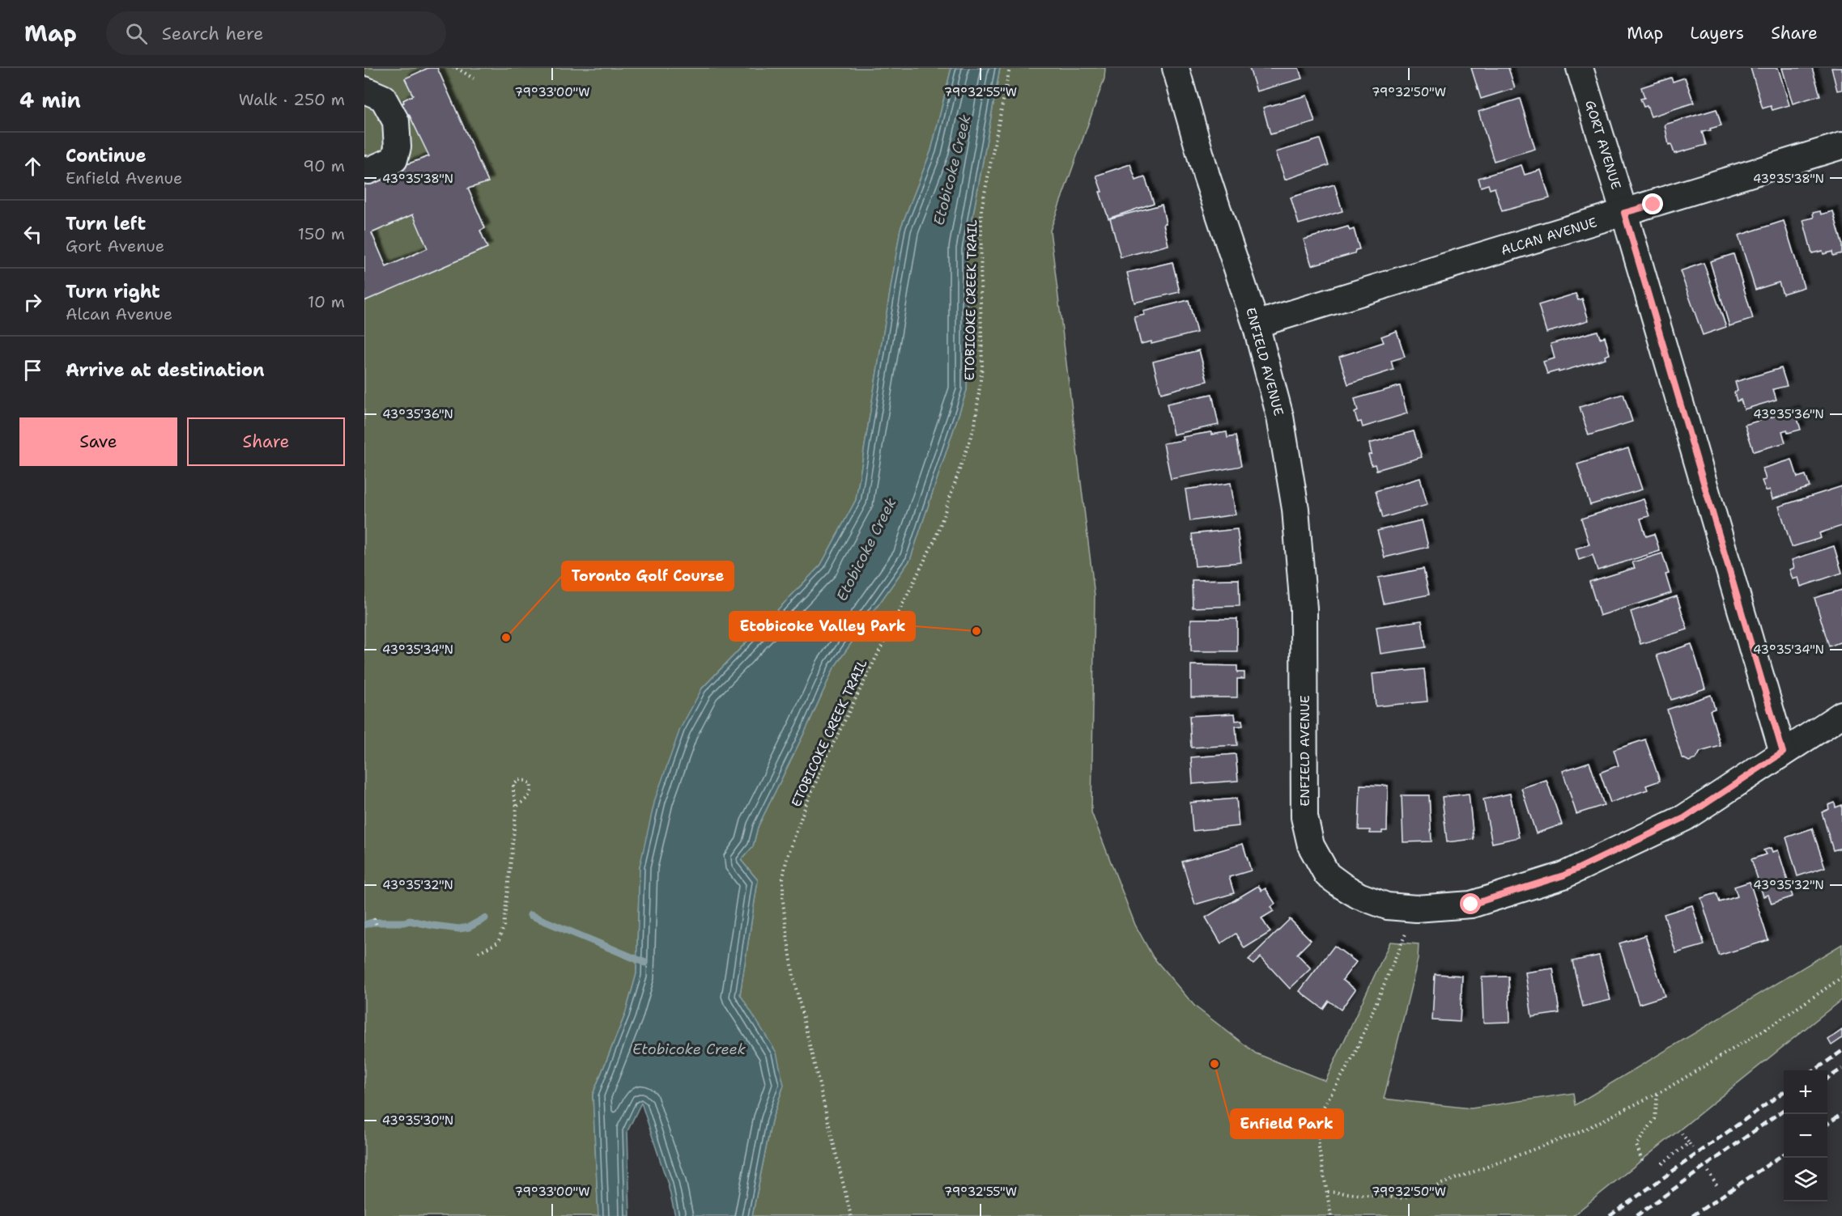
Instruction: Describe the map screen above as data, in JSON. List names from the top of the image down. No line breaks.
{"streets":{"street":["GORT AVENUE","ALCAN AVENUE","ENFIELD AVENUE"],"path":["ETOBICOKE CREEK TRAIL"]},"crossings":[["GORT AVENUE","ALCAN AVENUE"],["GORT AVENUE","ENFIELD AVENUE"],["ALCAN AVENUE","ENFIELD AVENUE"]],"water":["Etobicoke Creek"],"places":["Etobicoke Valley Park","Toronto Golf Course","Enfield Park"],"page":{"header":"Map","search":"Search here","nav":["Map","Layers","Share"],"heading":["4 min","Walk · 250 m"],"list":[["Continue","Enfield Avenue","90 m"],["Turn left","Gort Avenue","150 m"],["Turn right","Alcan Avenue","10 m"],"Arrive at destination"],"buttons":["Save","Share"],"map_buttons":["+","−"]},"coordinates":["79°33'00\"W","79°32'55\"W","79°32'50\"W","43°35'38\"N","43°35'36\"N","43°35'34\"N","43°35'32\"N","43°35'30\"N"]}
